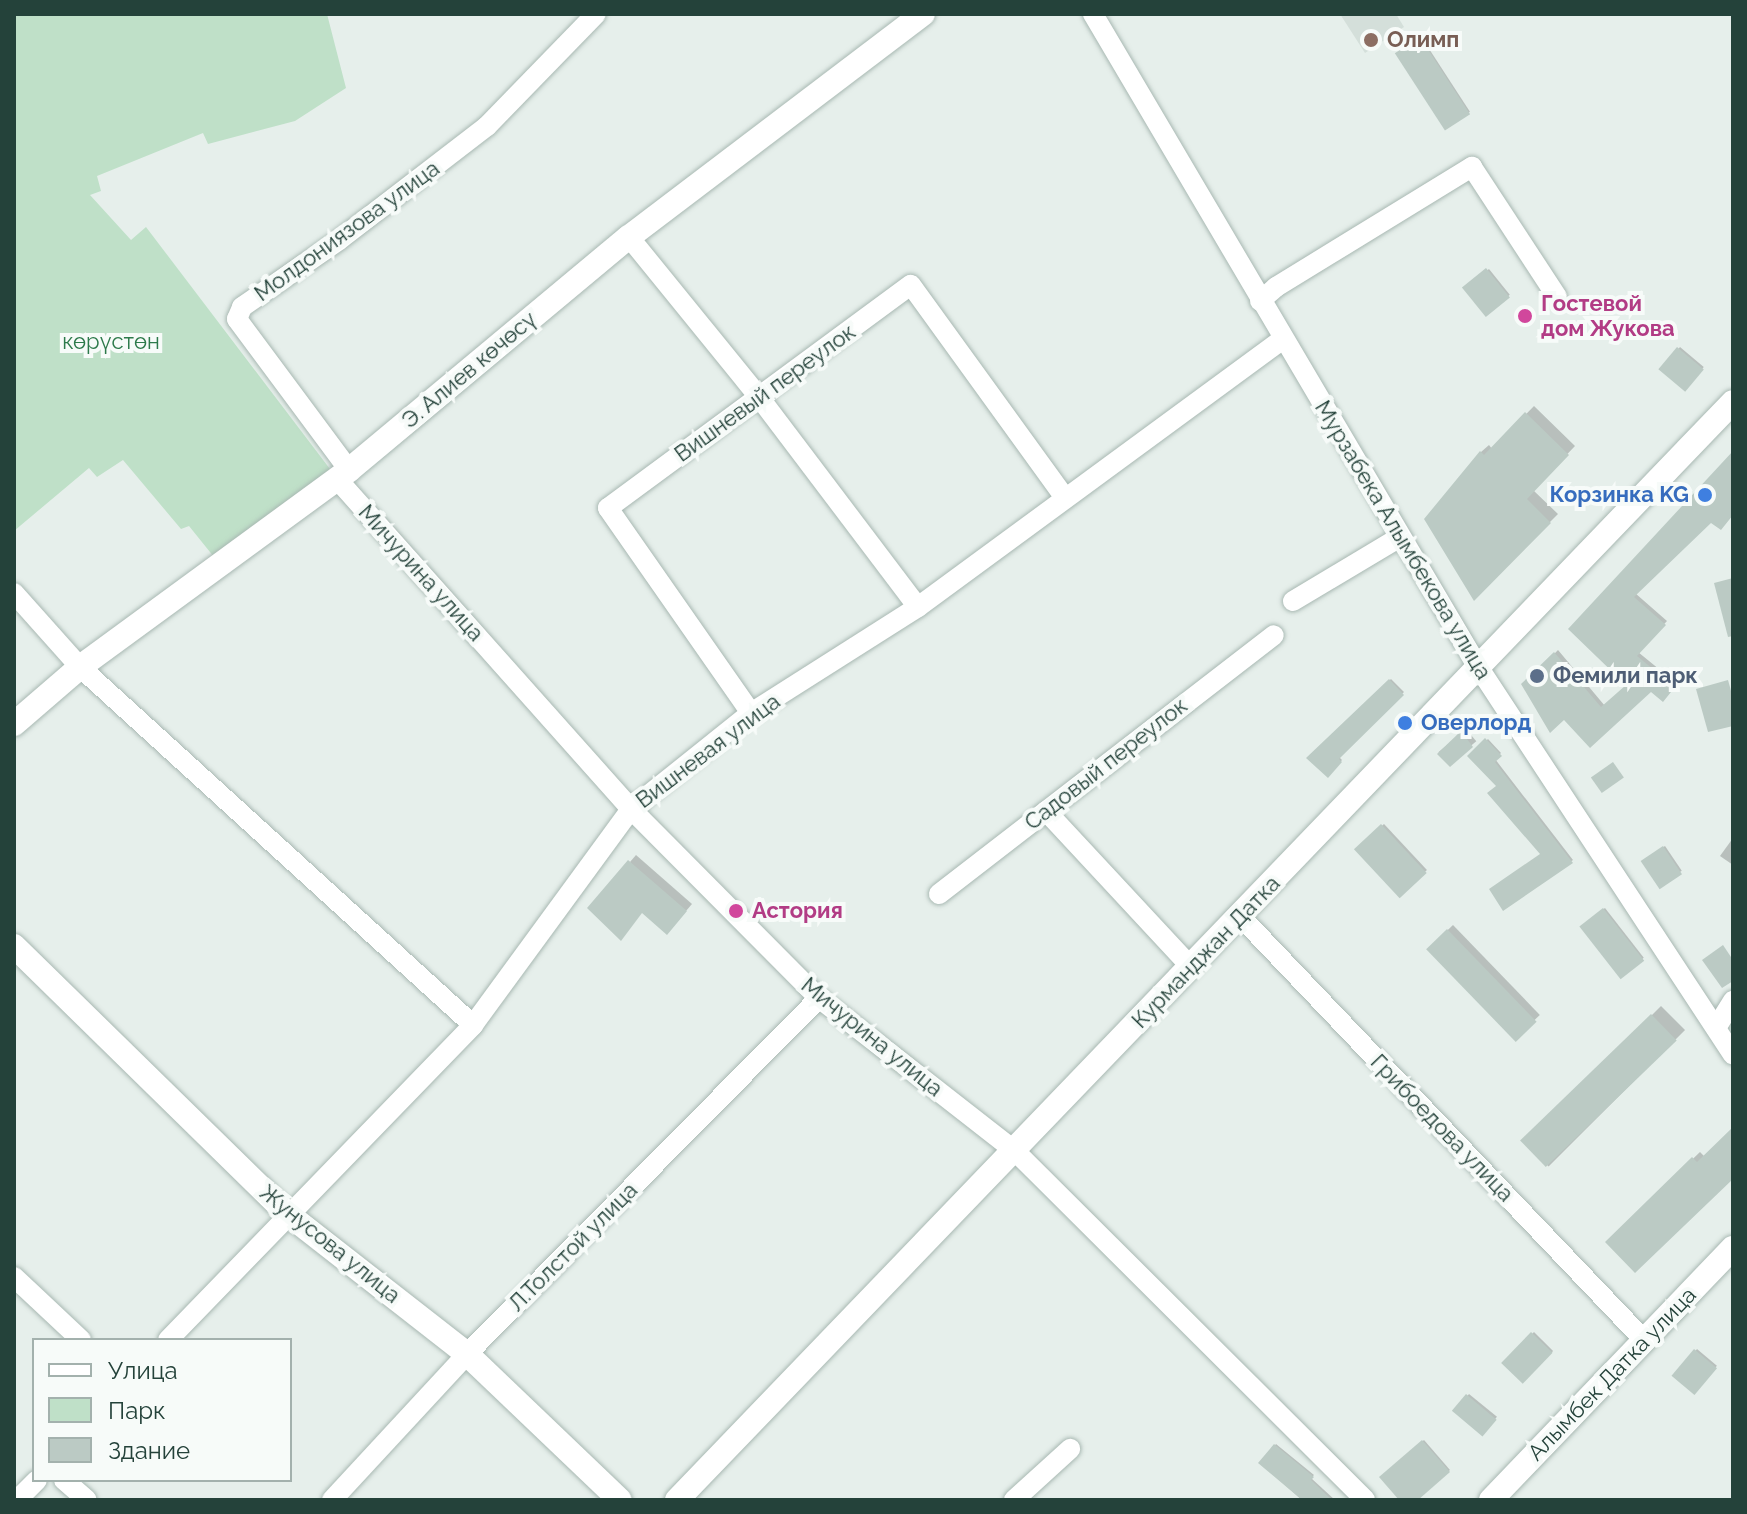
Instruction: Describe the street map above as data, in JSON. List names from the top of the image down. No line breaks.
{"streets":{"main road":["Э. Алиев көчөсү","Курманджан Датка","Жунусова улица","Алымбек Датка улица"],"street":["Молдониязова улица","Вишневый переулок","Мурзабека Алымбекова улица","Мичурина улица","Вишневая улица","Садовый переулок","Грибоедова улица","Л.Толстой улица"]},"crossings":[["Молдониязова улица","Э. Алиев көчөсү"],["Молдониязова улица","Мичурина улица"],["Э. Алиев көчөсү","Мичурина улица"],["Вишневый переулок","Вишневая улица"],["Мурзабека Алымбекова улица","Вишневая улица"],["Мурзабека Алымбекова улица","Курманджан Датка"],["Мичурина улица","Вишневая улица"],["Мичурина улица","Курманджан Датка"],["Мичурина улица","Л.Толстой улица"],["Вишневая улица","Жунусова улица"],["Курманджан Датка","Грибоедова улица"],["Грибоедова улица","Алымбек Датка улица"],["Жунусова улица","Л.Толстой улица"]],"parks":["көрүстөн"],"places":["Олимп","Гостевой дом Жукова","Корзинка KG","Фемили парк","Оверлорд","Астория"],"legend":["Улица","Парк","Здание"]}
